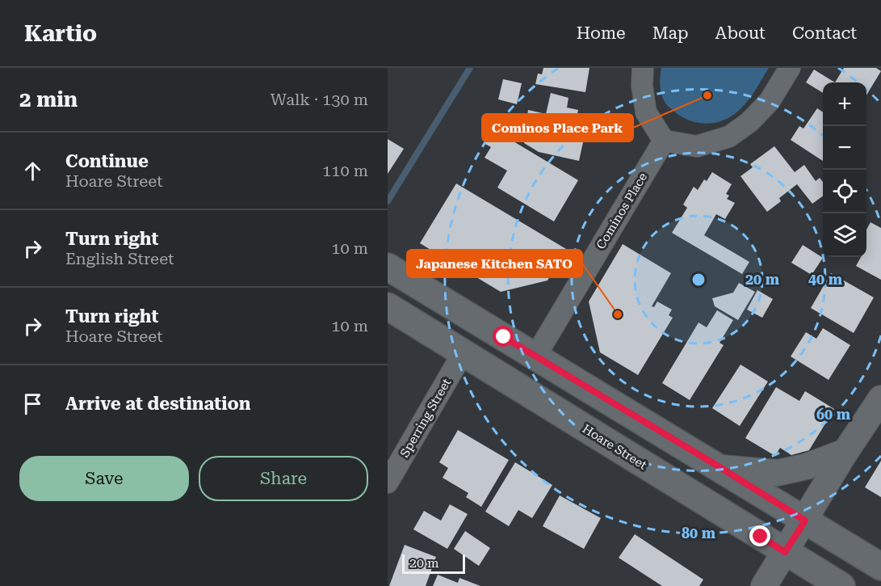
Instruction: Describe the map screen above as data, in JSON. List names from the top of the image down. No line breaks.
{"streets":{"main road":["Hoare Street"],"street":["Cominos Place","Sperring Street"]},"crossings":[["Sperring Street","Hoare Street"]],"places":["Cominos Place Park","Japanese Kitchen SATO"],"scale_bar":"20 m","page":{"header":"Kartio","nav":["Home","Map","About","Contact"],"heading":["2 min","Walk · 130 m"],"map_buttons":["+","−"],"list":[["Continue","Hoare Street","110 m"],["Turn right","English Street","10 m"],["Turn right","Hoare Street","10 m"],"Arrive at destination"],"buttons":["Save","Share"],"scale":"20 m"},"rings":["20 m","40 m","60 m","80 m"]}
